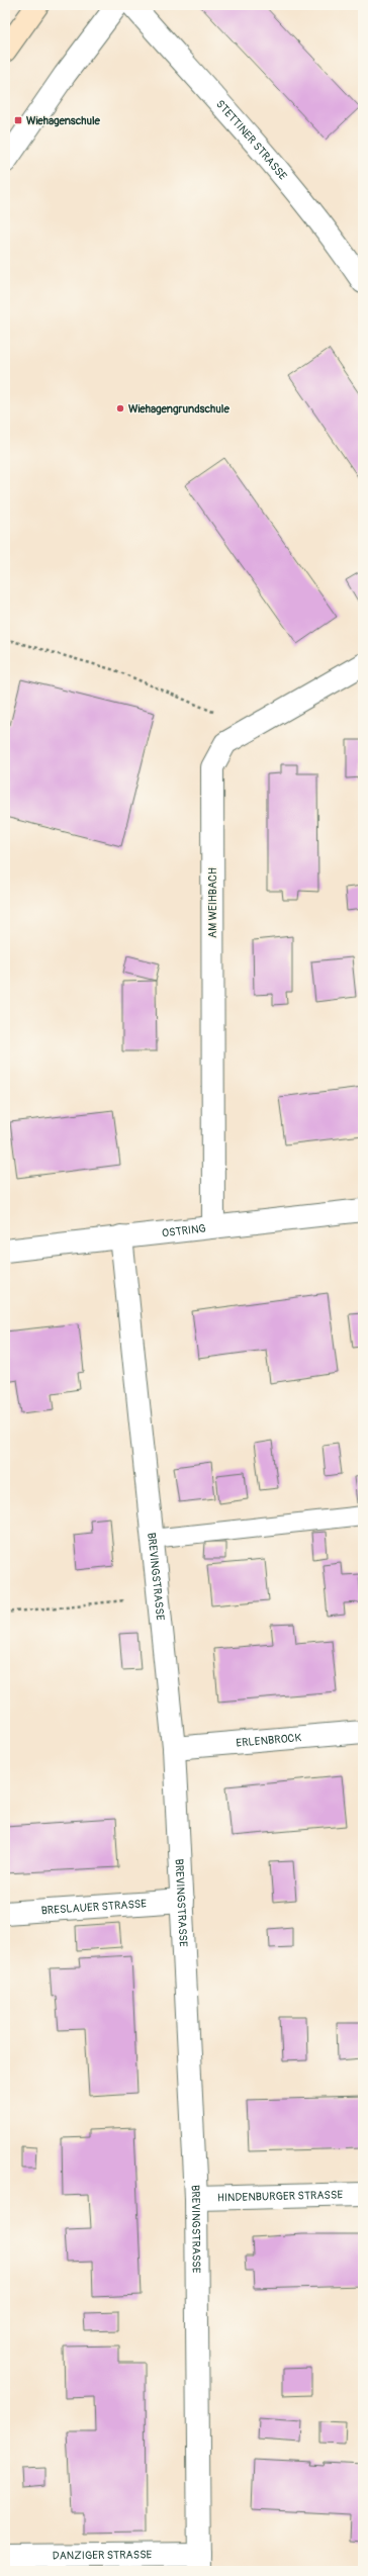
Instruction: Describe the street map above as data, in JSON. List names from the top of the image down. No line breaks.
{"streets":{"street":["STETTINER STRASSE","AM WEIHBACH","OSTRING","BREVINGSTRASSE","ERLENBROCK","BRESLAUER STRASSE","HINDENBURGER STRASSE","DANZIGER STRASSE"]},"crossings":[["AM WEIHBACH","OSTRING"],["OSTRING","BREVINGSTRASSE"],["BREVINGSTRASSE","ERLENBROCK"],["BREVINGSTRASSE","BRESLAUER STRASSE"],["BREVINGSTRASSE","HINDENBURGER STRASSE"],["BREVINGSTRASSE","DANZIGER STRASSE"]],"places":{"transit":["Wiehagenschule"],"other":["Wiehagengrundschule"]}}
